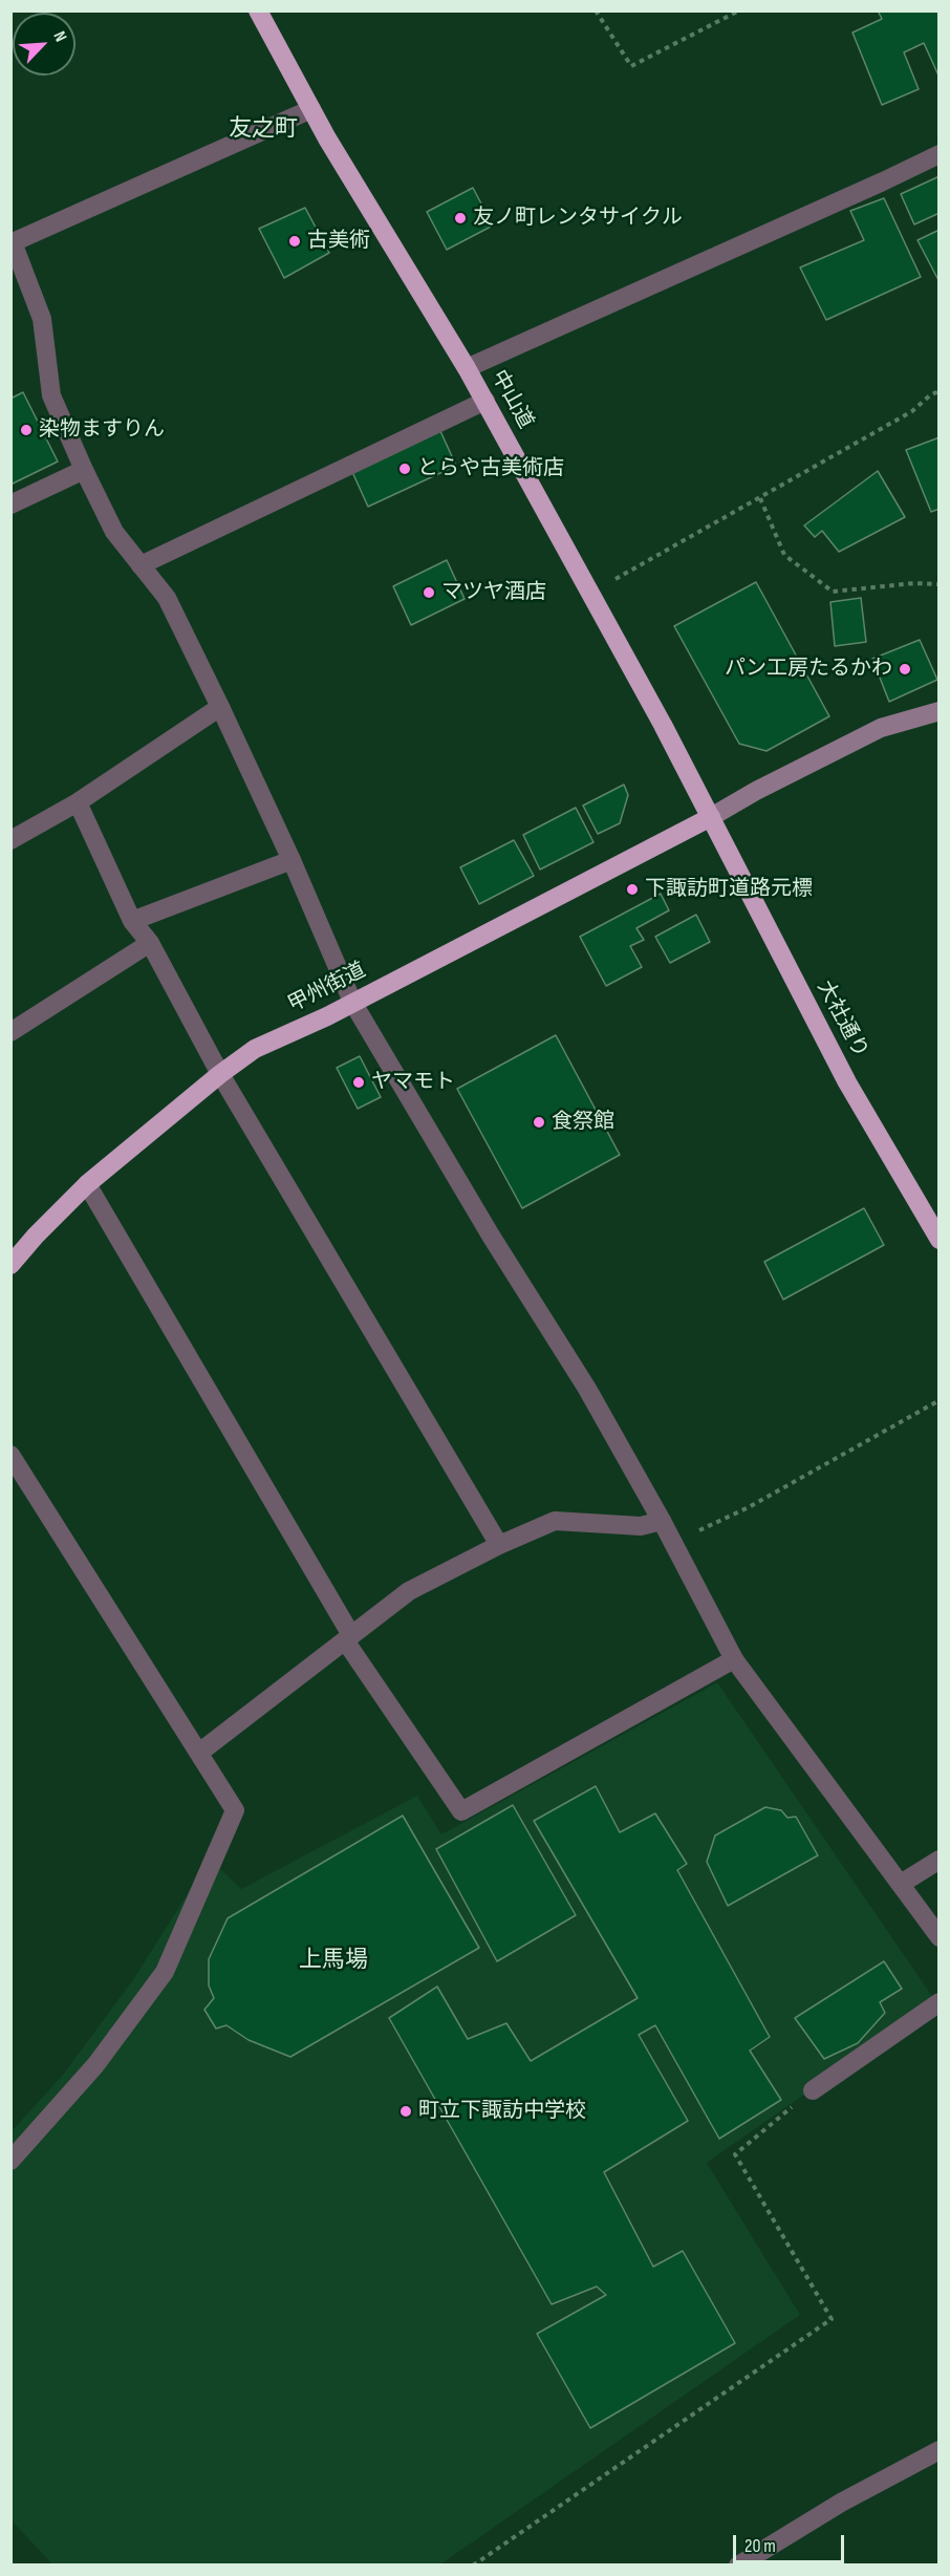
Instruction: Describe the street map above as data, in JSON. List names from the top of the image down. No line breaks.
{"streets":{"highway":["中山道","甲州街道","大社通り"]},"crossings":[["中山道","甲州街道"],["中山道","大社通り"],["甲州街道","大社通り"]],"districts":["友之町","上馬場"],"places":["友ノ町レンタサイクル","古美術","染物ますりん","とらや古美術店","マツヤ酒店","パン工房たるかわ","下諏訪町道路元標","ヤマモト","食祭館","町立下諏訪中学校"],"scale_bar":"20 m","north":"top right"}
